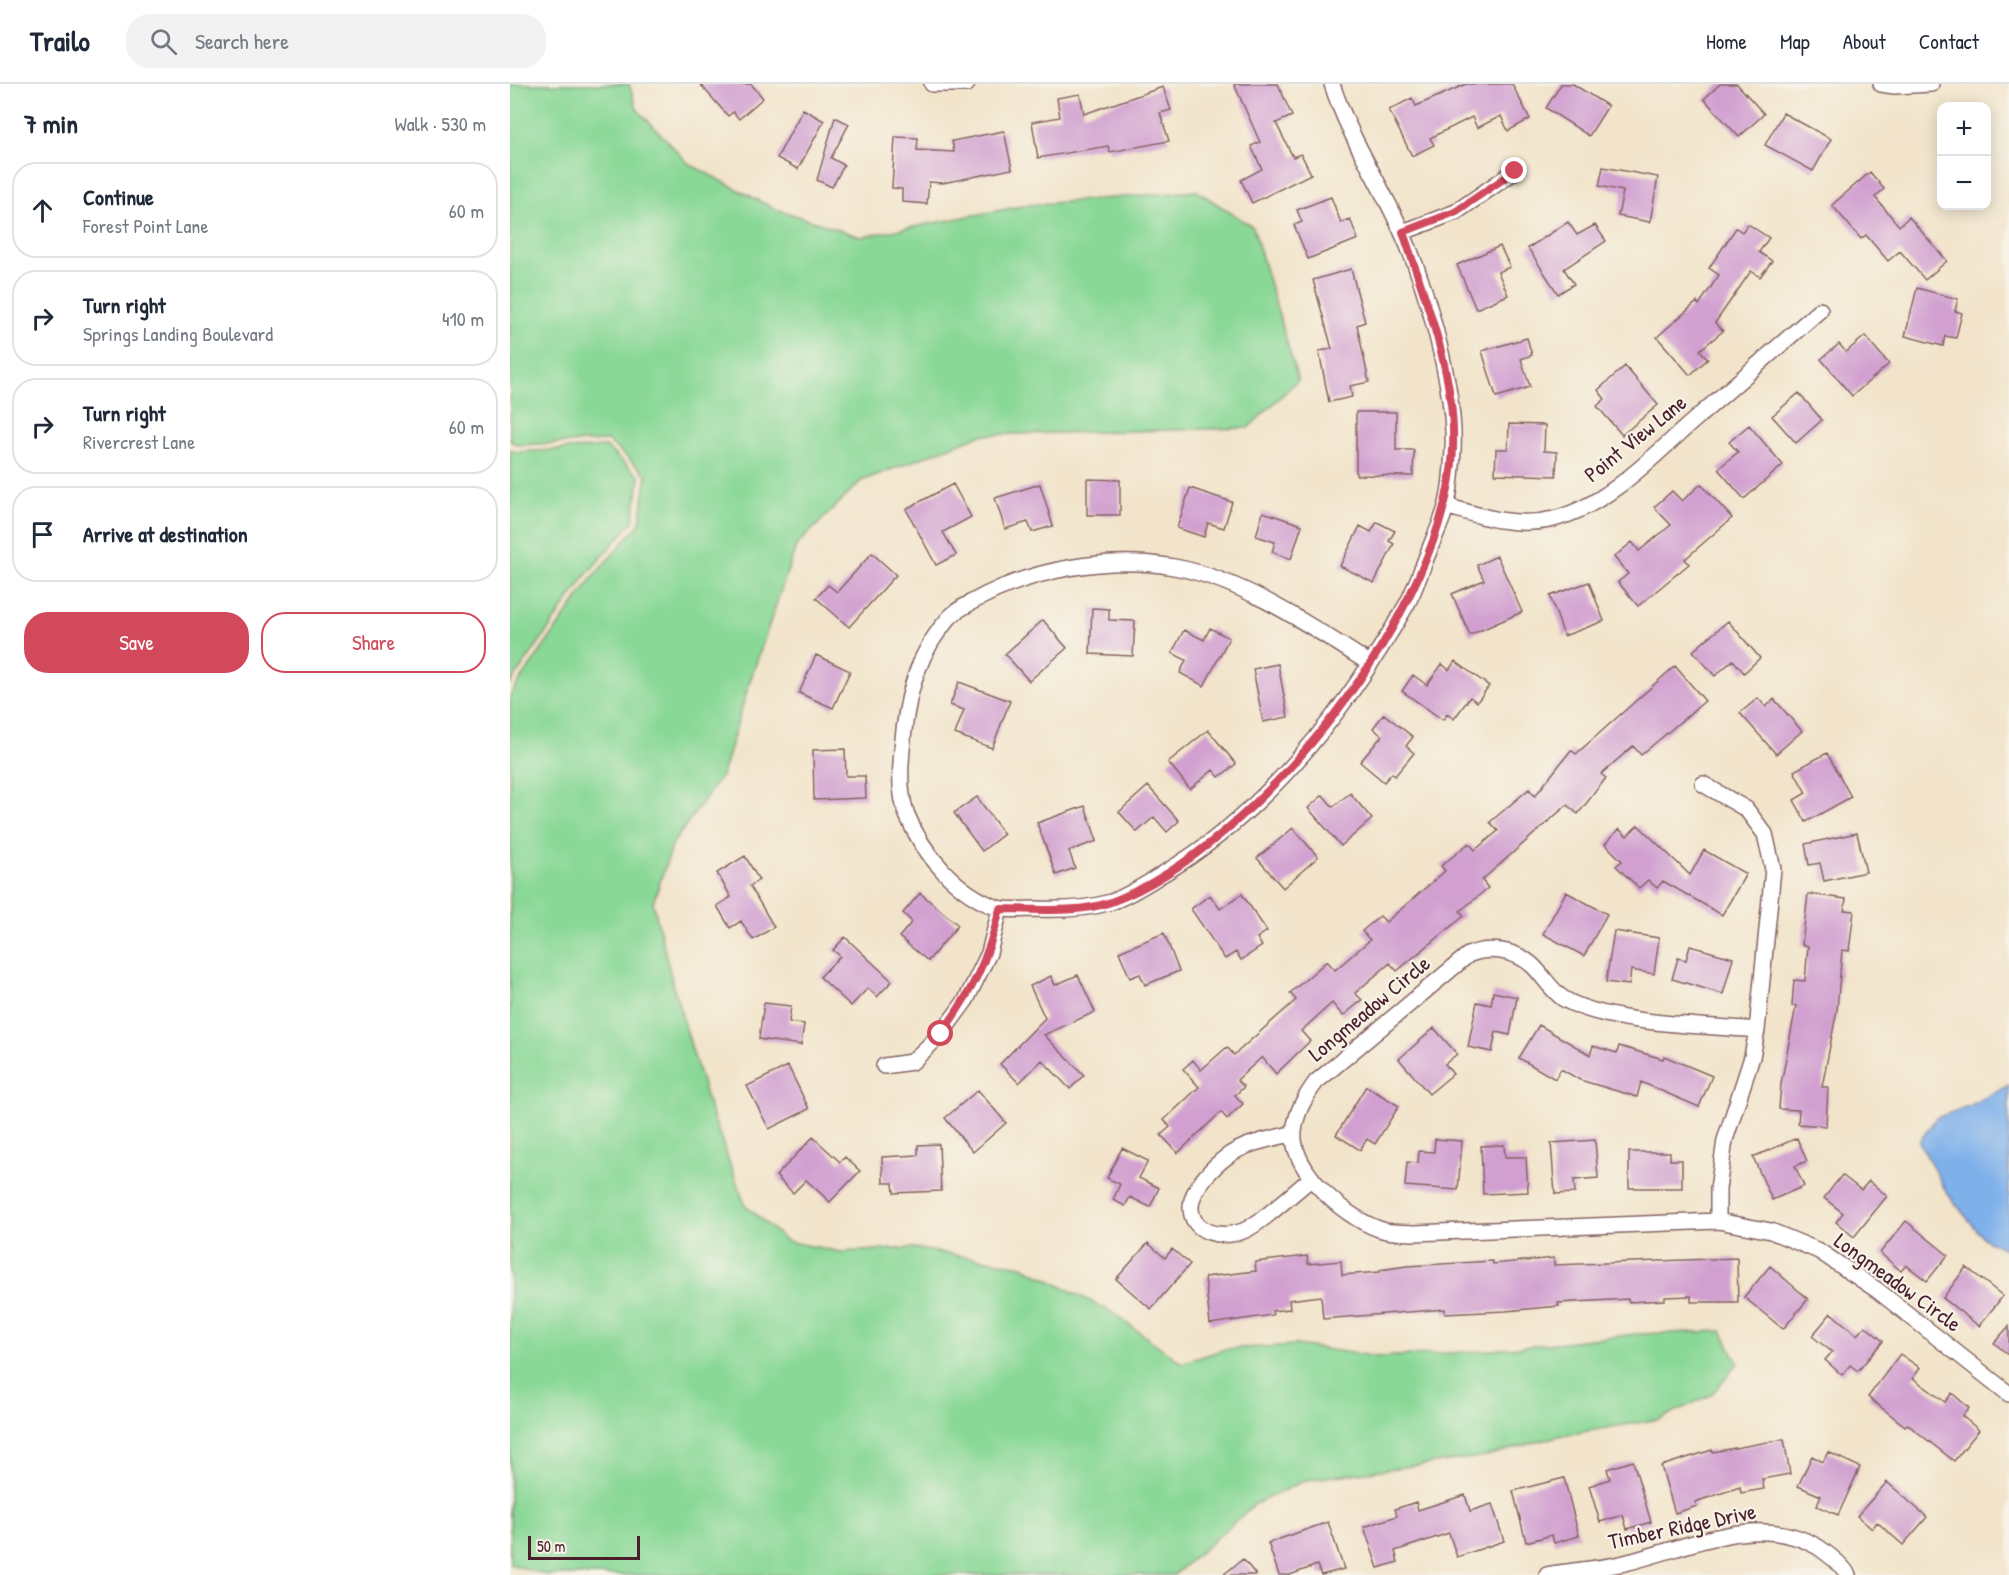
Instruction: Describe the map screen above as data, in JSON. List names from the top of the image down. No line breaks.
{"streets":{"street":["Point View Lane","Longmeadow Circle","Timber Ridge Drive"]},"scale_bar":"50 m","page":{"header":"Trailo","search":"Search here","nav":["Home","Map","About","Contact"],"heading":["7 min","Walk · 530 m"],"map_buttons":["+","−"],"list":[["Continue","Forest Point Lane","60 m"],["Turn right","Springs Landing Boulevard","410 m"],["Turn right","Rivercrest Lane","60 m"],"Arrive at destination"],"buttons":["Save","Share"],"scale":"50 m"}}
